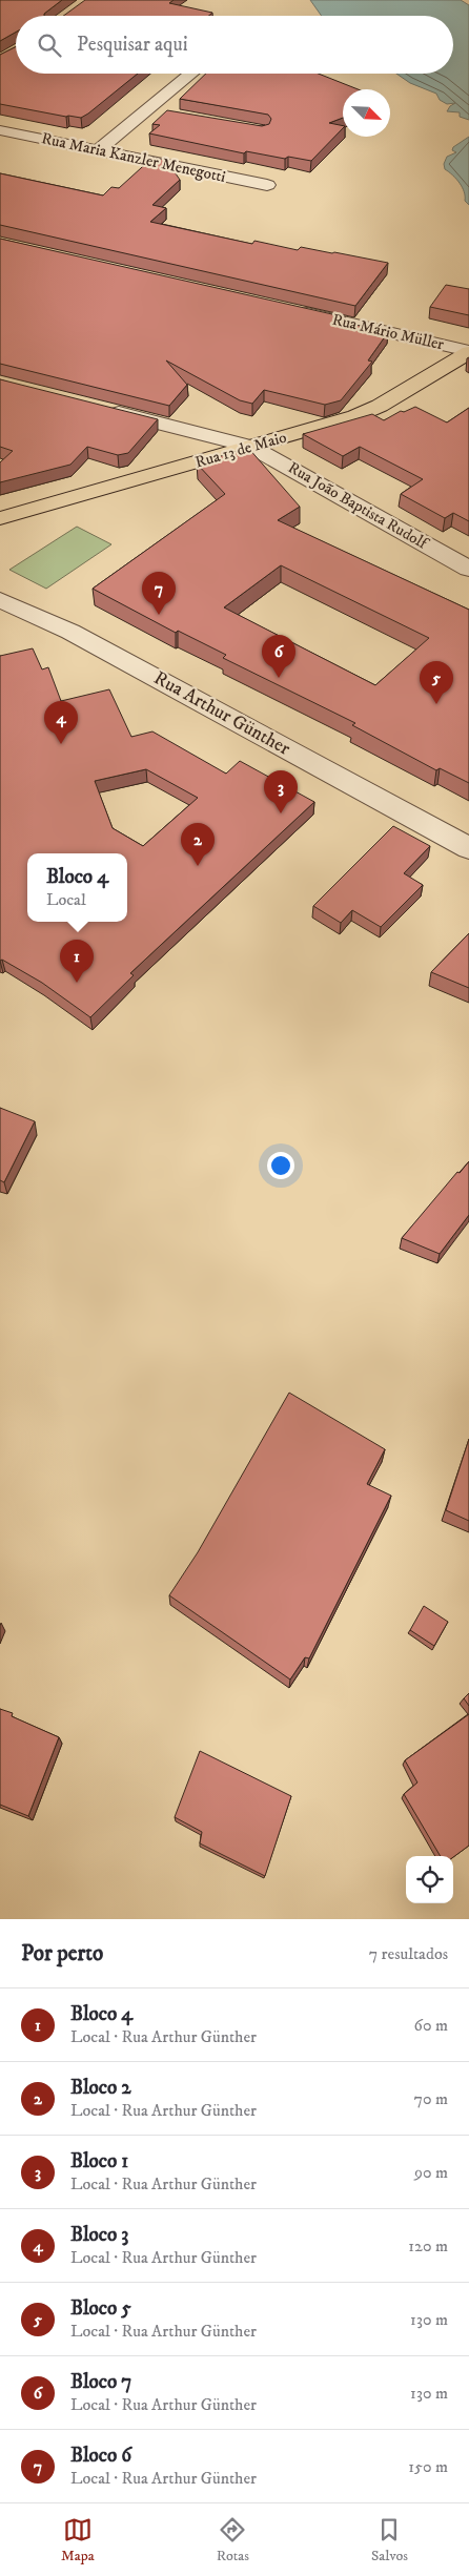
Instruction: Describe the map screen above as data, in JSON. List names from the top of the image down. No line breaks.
{"streets":{"main road":["Rua 13 de Maio"],"street":["Rua Maria Kanzler Menegotti","Rua Mário Müller","Rua João Baptista Rudolf","Rua Arthur Günther"]},"crossings":[["Rua Mário Müller","Rua 13 de Maio"],["Rua 13 de Maio","Rua João Baptista Rudolf"]],"north":"bottom right","page":{"search":"Pesquisar aqui","pins":["7","6","5","4","3","2","1"],"popup":["Bloco 4","Local"],"heading":["Por perto","7 resultados"],"list":[{"mark":"1","name":"Bloco 4","note":"Local · Rua Arthur Günther","value":"60 m"},{"mark":"2","name":"Bloco 2","note":"Local · Rua Arthur Günther","value":"70 m"},{"mark":"3","name":"Bloco 1","note":"Local · Rua Arthur Günther","value":"90 m"},{"mark":"4","name":"Bloco 3","note":"Local · Rua Arthur Günther","value":"120 m"},{"mark":"5","name":"Bloco 5","note":"Local · Rua Arthur Günther","value":"130 m"},{"mark":"6","name":"Bloco 7","note":"Local · Rua Arthur Günther","value":"130 m"},{"mark":"7","name":"Bloco 6","note":"Local · Rua Arthur Günther","value":"150 m"}],"nav":["Mapa","Rotas","Salvos"]}}
